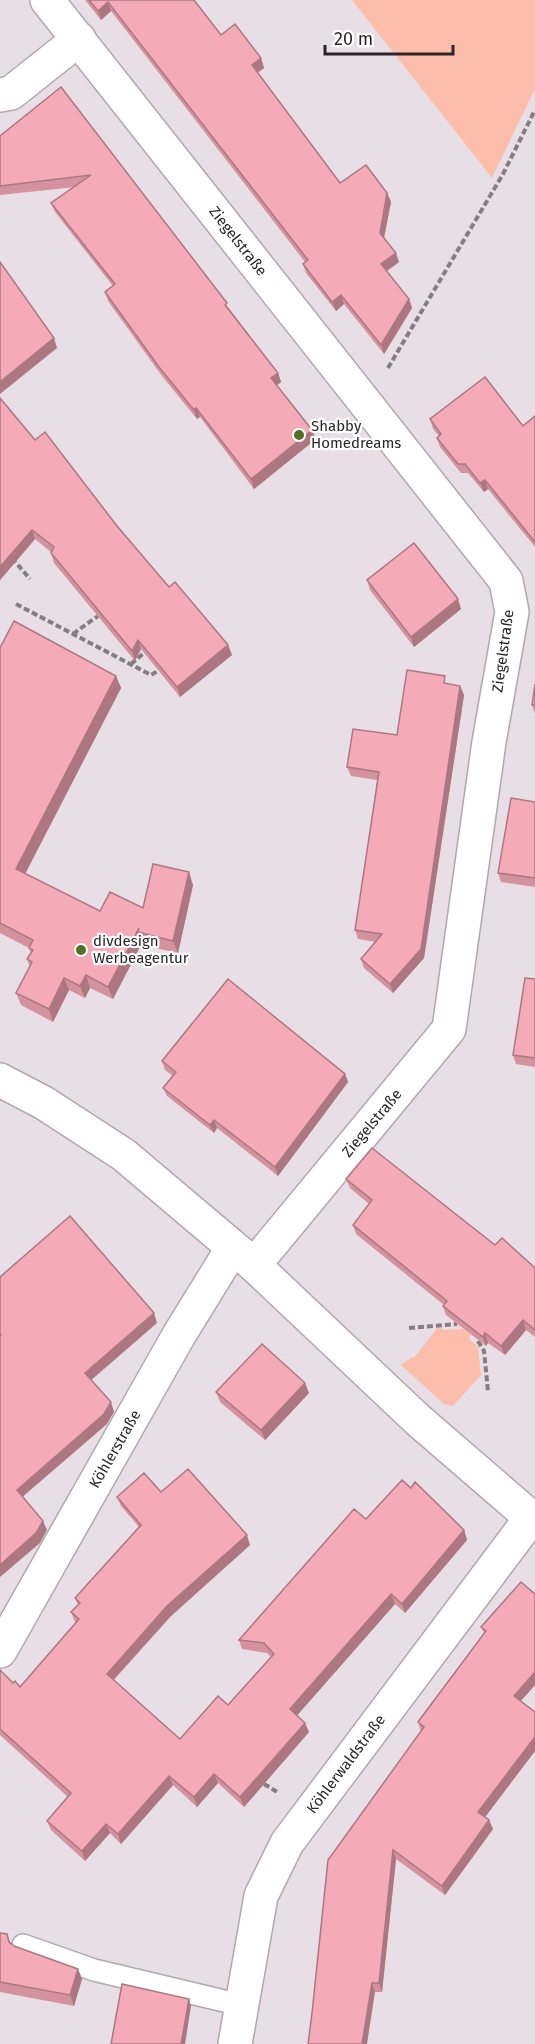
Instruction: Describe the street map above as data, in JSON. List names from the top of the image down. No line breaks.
{"streets":{"street":["Ziegelstraße","Köhlerstraße","Köhlerwaldstraße"]},"crossings":[["Ziegelstraße","Köhlerstraße"]],"places":["Shabby Homedreams","divdesign Werbeagentur"],"scale_bar":"20 m"}
